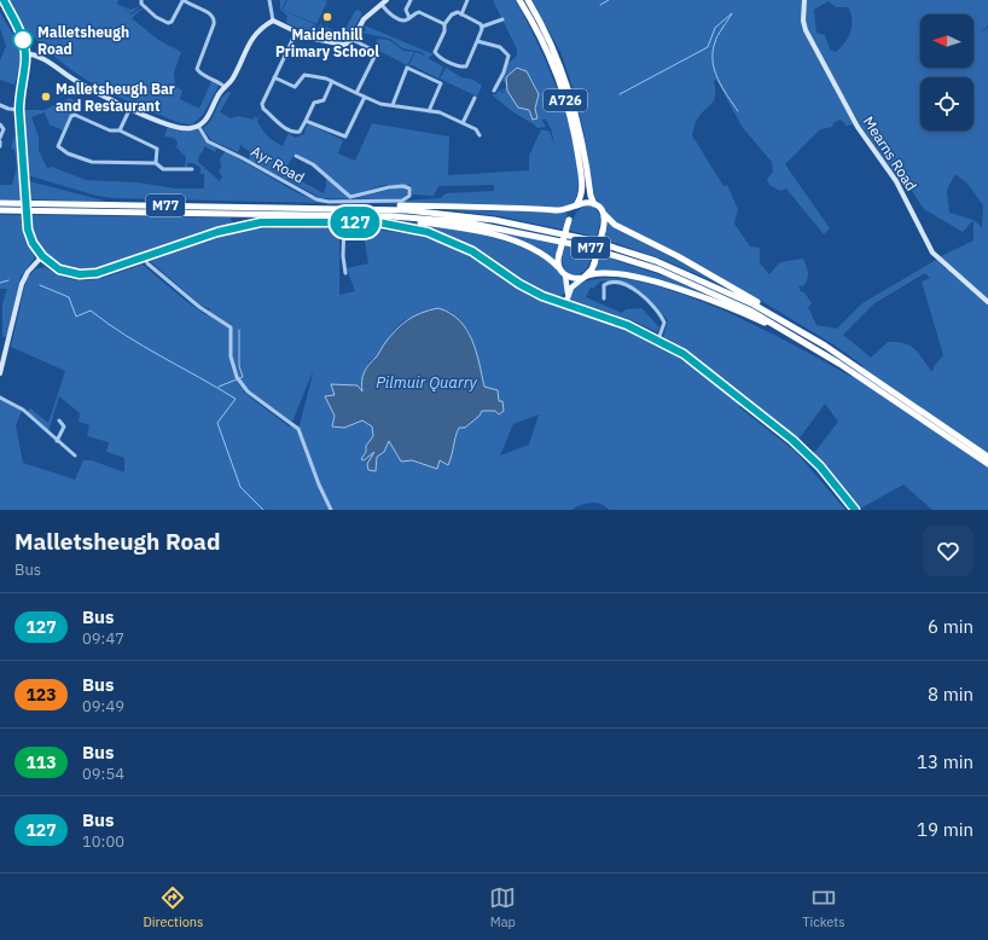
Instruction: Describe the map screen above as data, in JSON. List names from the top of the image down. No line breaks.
{"streets":{"highway":["A726","M77"],"street":["Mearns Road","Ayr Road"]},"crossings":[["A726","M77"]],"water":["Pilmuir Quarry"],"places":["Maidenhill Primary School","Malletsheugh Road","Malletsheugh Bar and Restaurant"],"lines":["bus line 127"],"north":"left","page":{"on_map":"127","heading":["Malletsheugh Road","Bus"],"list":[{"mark":"127","name":"Bus","note":"09:47","value":"6 min"},{"mark":"123","name":"Bus","note":"09:49","value":"8 min"},{"mark":"113","name":"Bus","note":"09:54","value":"13 min"},{"mark":"127","name":"Bus","note":"10:00","value":"19 min"}],"tabs":["Directions","Map","Tickets"]}}
